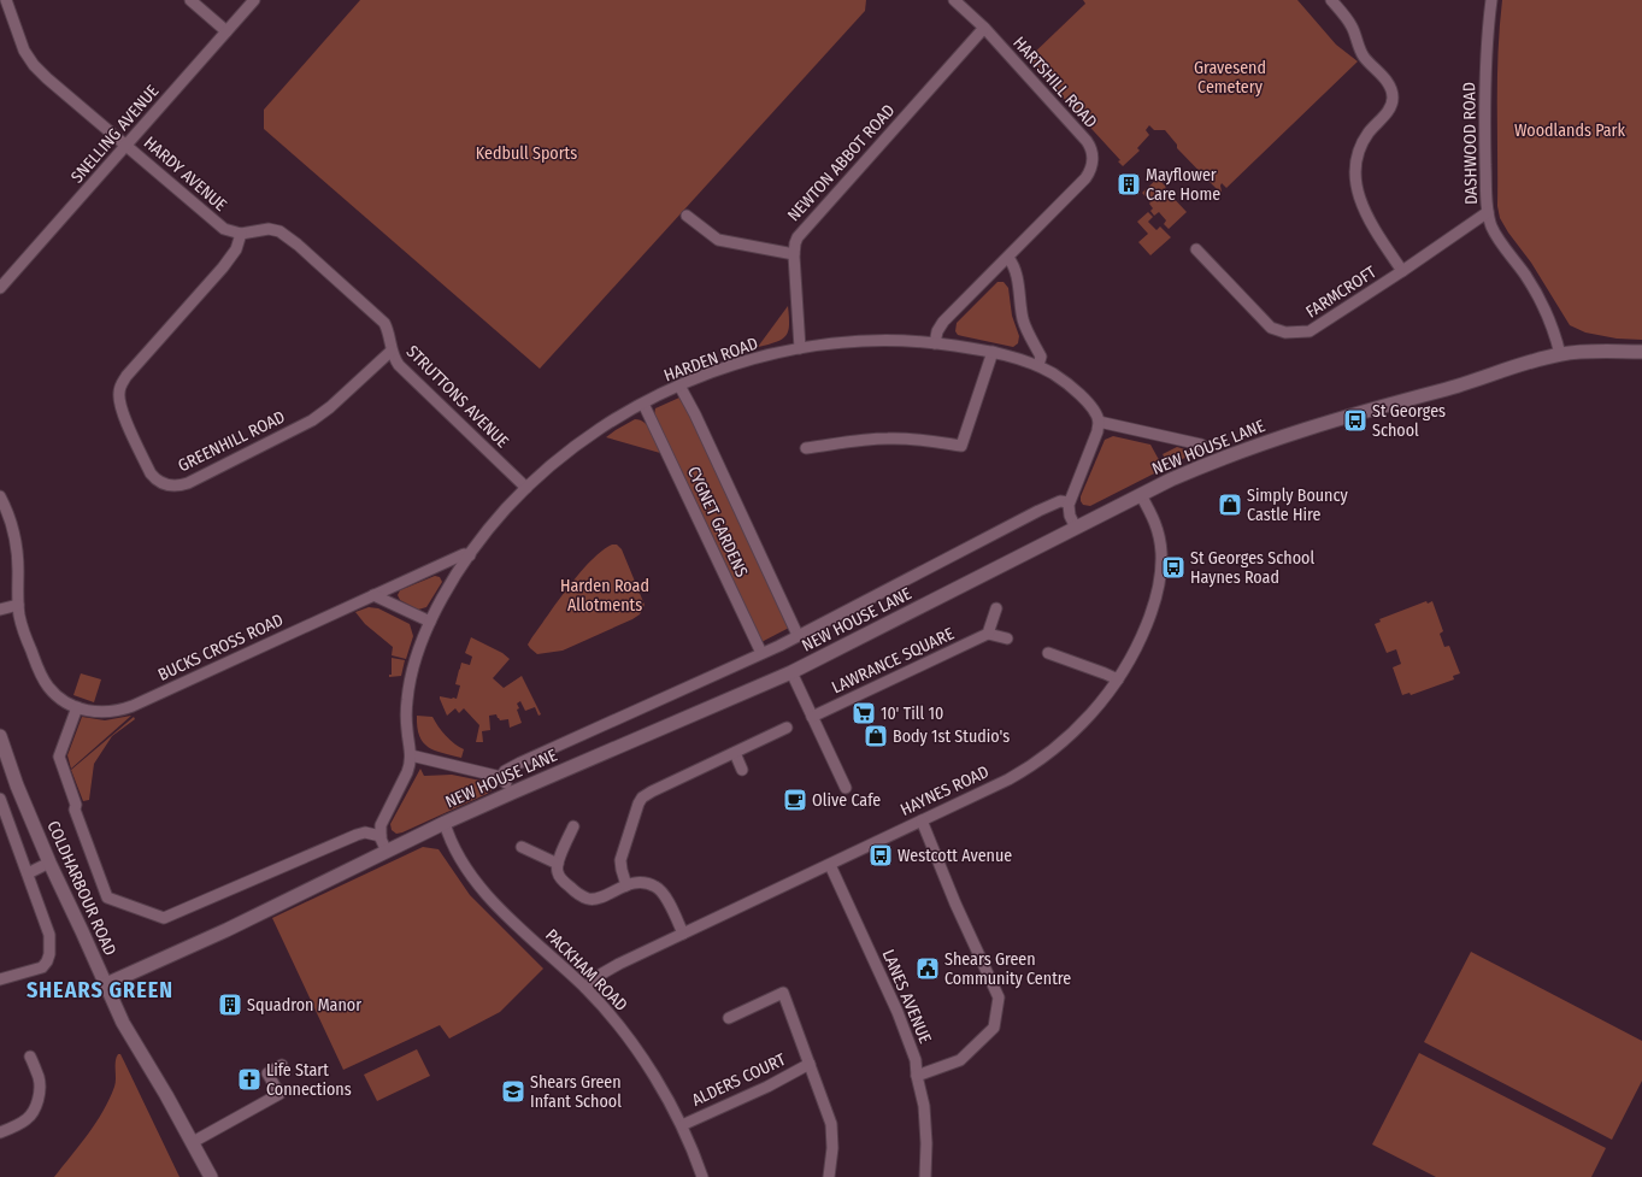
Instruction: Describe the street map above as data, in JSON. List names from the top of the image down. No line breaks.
{"streets":{"street":["HARTSHILL ROAD","SNELLING AVENUE","DASHWOOD ROAD","NEWTON ABBOT ROAD","HARDY AVENUE","FARMCROFT","HARDEN ROAD","STRUTTONS AVENUE","GREENHILL ROAD","NEW HOUSE LANE","CYGNET GARDENS","BUCKS CROSS ROAD","LAWRANCE SQUARE","HAYNES ROAD","COLDHARBOUR ROAD","PACKHAM ROAD","LANES AVENUE","ALDERS COURT"]},"crossings":[["HARTSHILL ROAD","NEWTON ABBOT ROAD"],["HARTSHILL ROAD","HARDEN ROAD"],["SNELLING AVENUE","HARDY AVENUE"],["DASHWOOD ROAD","FARMCROFT"],["DASHWOOD ROAD","NEW HOUSE LANE"],["NEWTON ABBOT ROAD","HARDEN ROAD"],["HARDY AVENUE","STRUTTONS AVENUE"],["HARDY AVENUE","GREENHILL ROAD"],["HARDEN ROAD","STRUTTONS AVENUE"],["HARDEN ROAD","NEW HOUSE LANE"],["HARDEN ROAD","CYGNET GARDENS"],["HARDEN ROAD","BUCKS CROSS ROAD"],["STRUTTONS AVENUE","GREENHILL ROAD"],["NEW HOUSE LANE","CYGNET GARDENS"],["NEW HOUSE LANE","HAYNES ROAD"],["NEW HOUSE LANE","COLDHARBOUR ROAD"],["NEW HOUSE LANE","PACKHAM ROAD"],["HAYNES ROAD","PACKHAM ROAD"],["HAYNES ROAD","LANES AVENUE"],["PACKHAM ROAD","ALDERS COURT"]],"districts":["SHEARS GREEN"],"parks":["Gravesend Cemetery","Woodlands Park","Kedbull Sports","Harden Road Allotments"],"places":{"building":["Mayflower Care Home","Squadron Manor"],"bus stop":["St Georges School","St Georges School Haynes Road","Westcott Avenue"],"shop":["Simply Bouncy Castle Hire","Body 1st Studio's"],"supermarket":["10' Till 10"],"cafe":["Olive Cafe"],"public building":["Shears Green Community Centre"],"church":["Life Start Connections"],"school or university":["Shears Green Infant School"]}}
